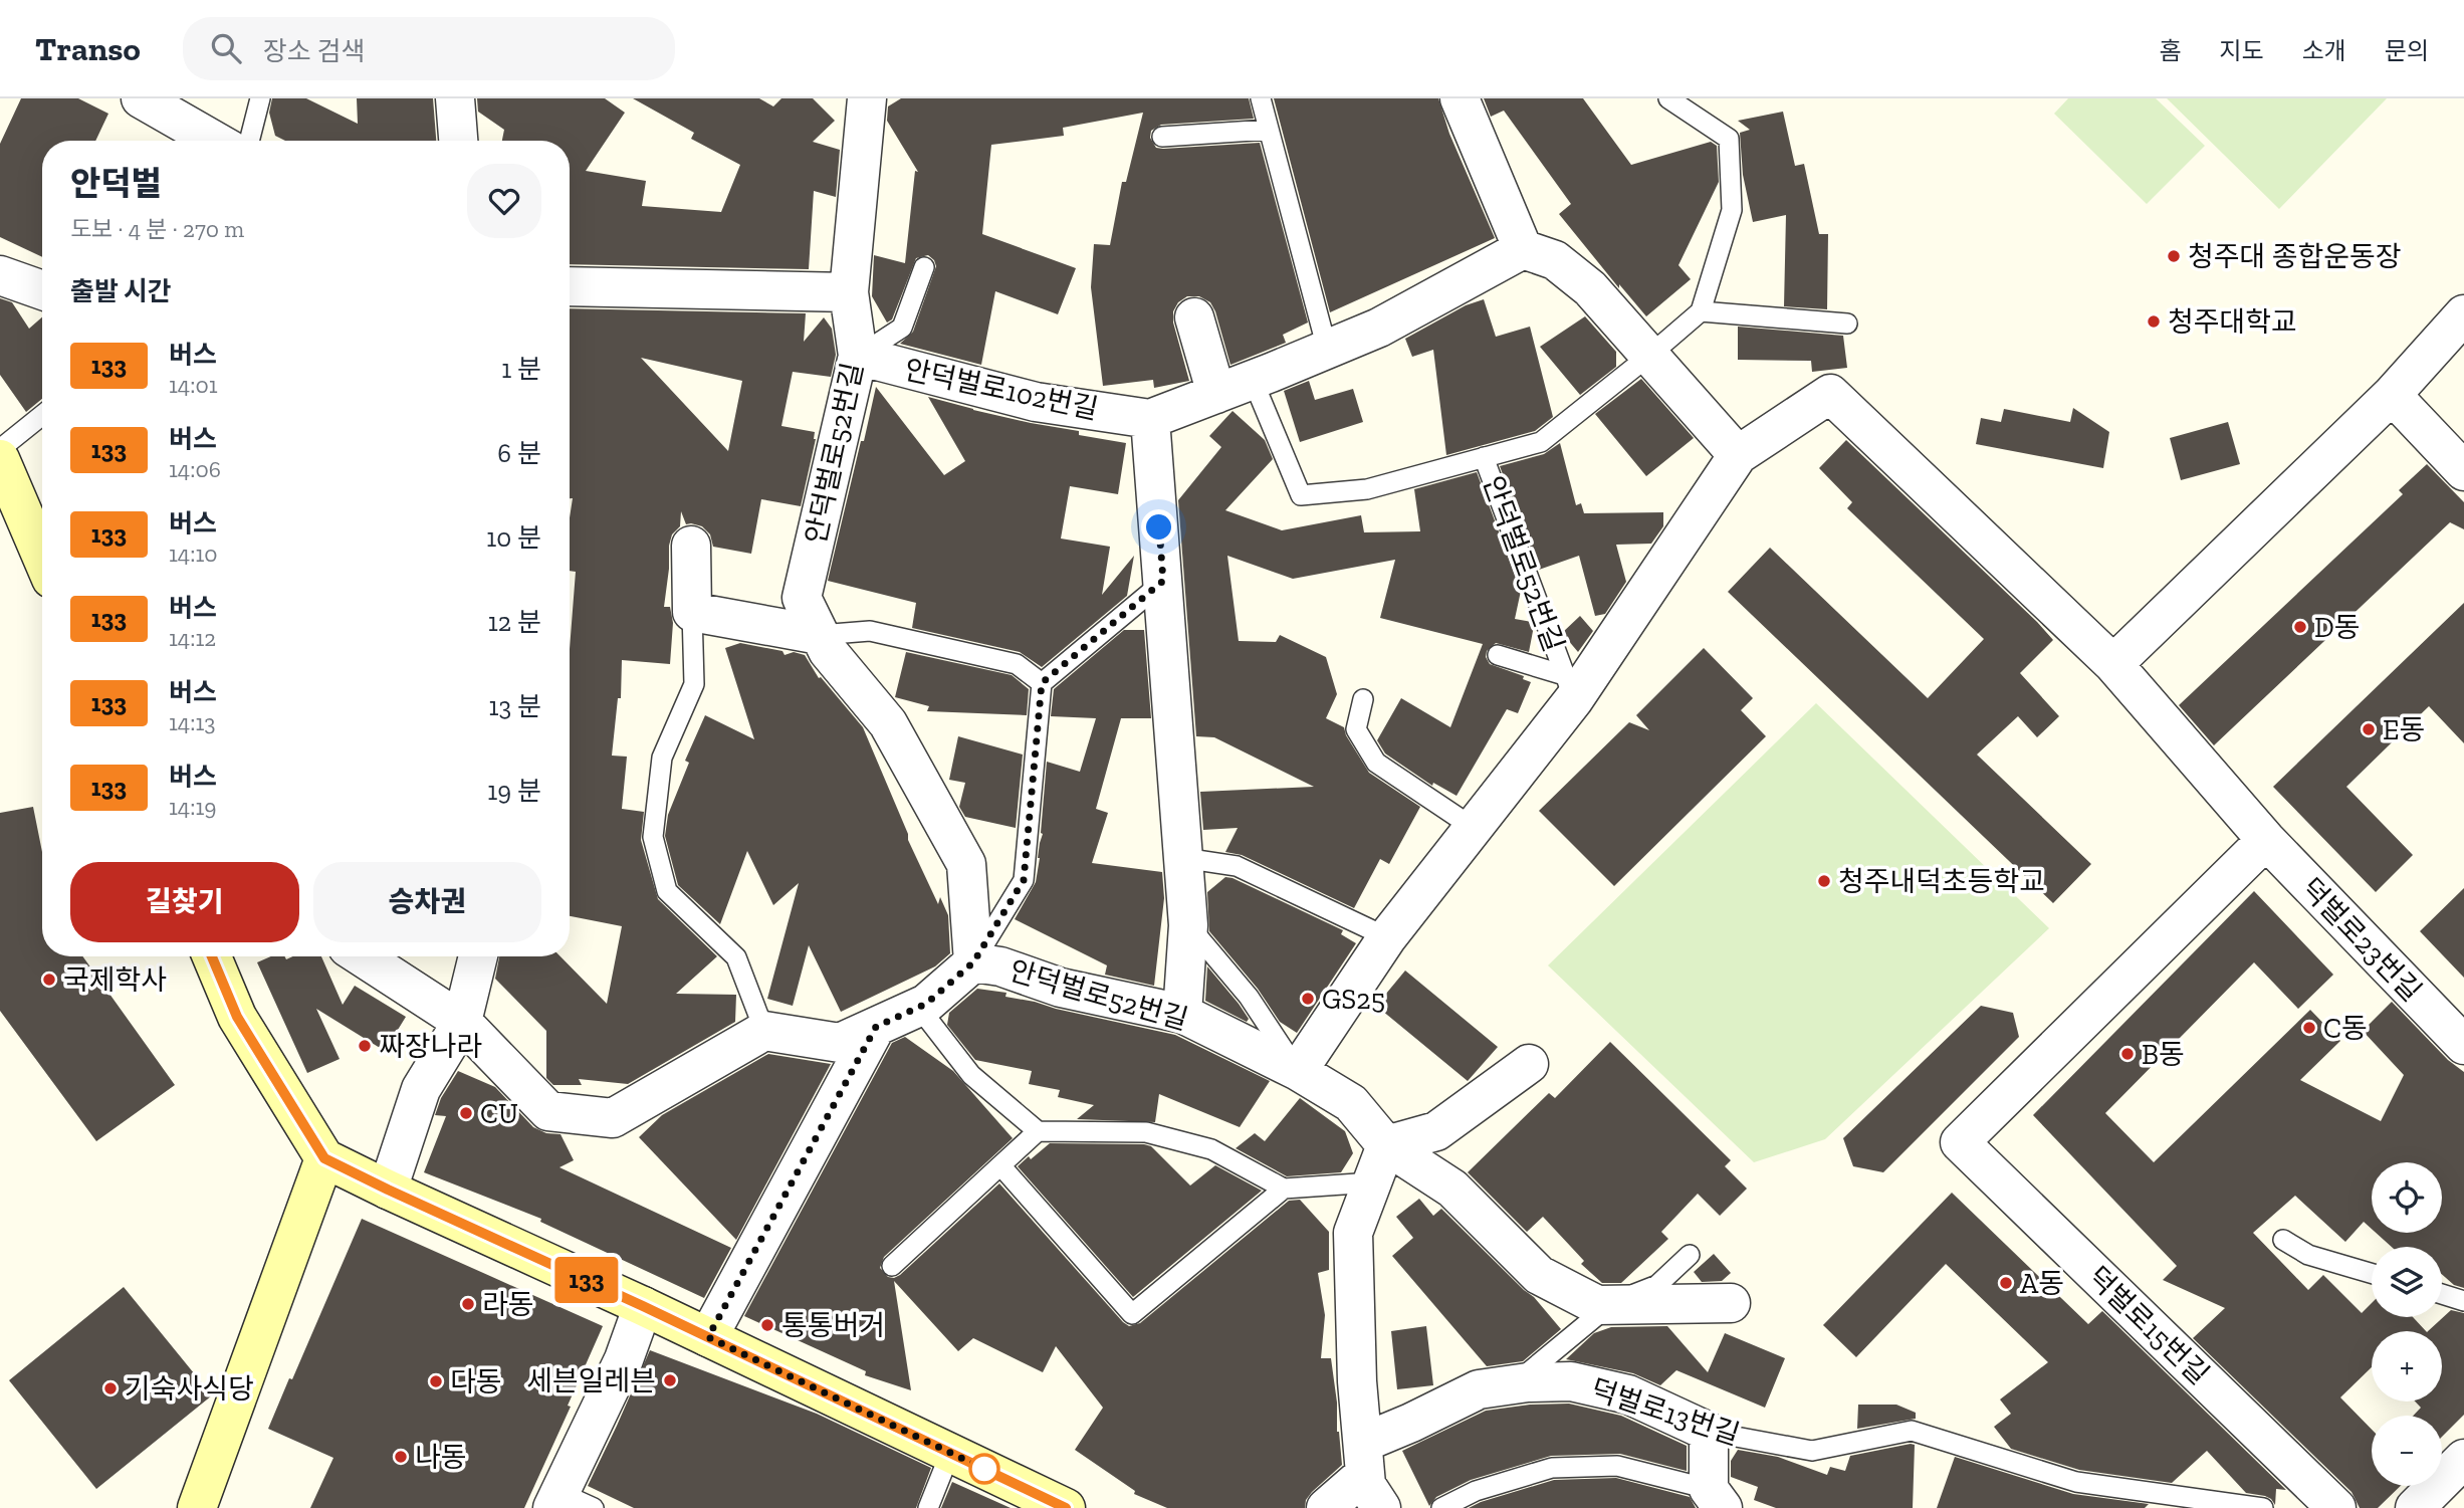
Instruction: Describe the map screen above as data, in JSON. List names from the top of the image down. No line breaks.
{"streets":{"street":["안덕벌로102번길","안덕벌로52번길","덕벌로23번길","덕벌로15번길","덕벌로13번길"]},"crossings":[["안덕벌로102번길","안덕벌로52번길"],["안덕벌로52번길","덕벌로23번길"],["덕벌로23번길","덕벌로15번길"]],"places":["청주대 종합운동장","청주대학교","D동","E동","청주내덕초등학교","국제학사","GS25","C동","짜장나라","B동","CU","A동","라동","통통버거","세븐일레븐","다동","기숙사식당","나동"],"lines":["bus line 133"],"page":{"header":"Transo","search":"장소 검색","nav":["홈","지도","소개","문의"],"on_map":"133","heading":[["안덕벌","도보 · 4 분 · 270 m"],"출발 시간"],"list":[{"mark":"133","name":"버스","note":"14:01","value":"1 분"},{"mark":"133","name":"버스","note":"14:06","value":"6 분"},{"mark":"133","name":"버스","note":"14:10","value":"10 분"},{"mark":"133","name":"버스","note":"14:12","value":"12 분"},{"mark":"133","name":"버스","note":"14:13","value":"13 분"},{"mark":"133","name":"버스","note":"14:19","value":"19 분"}],"buttons":["길찾기","승차권"],"map_buttons":["+","−"]}}
